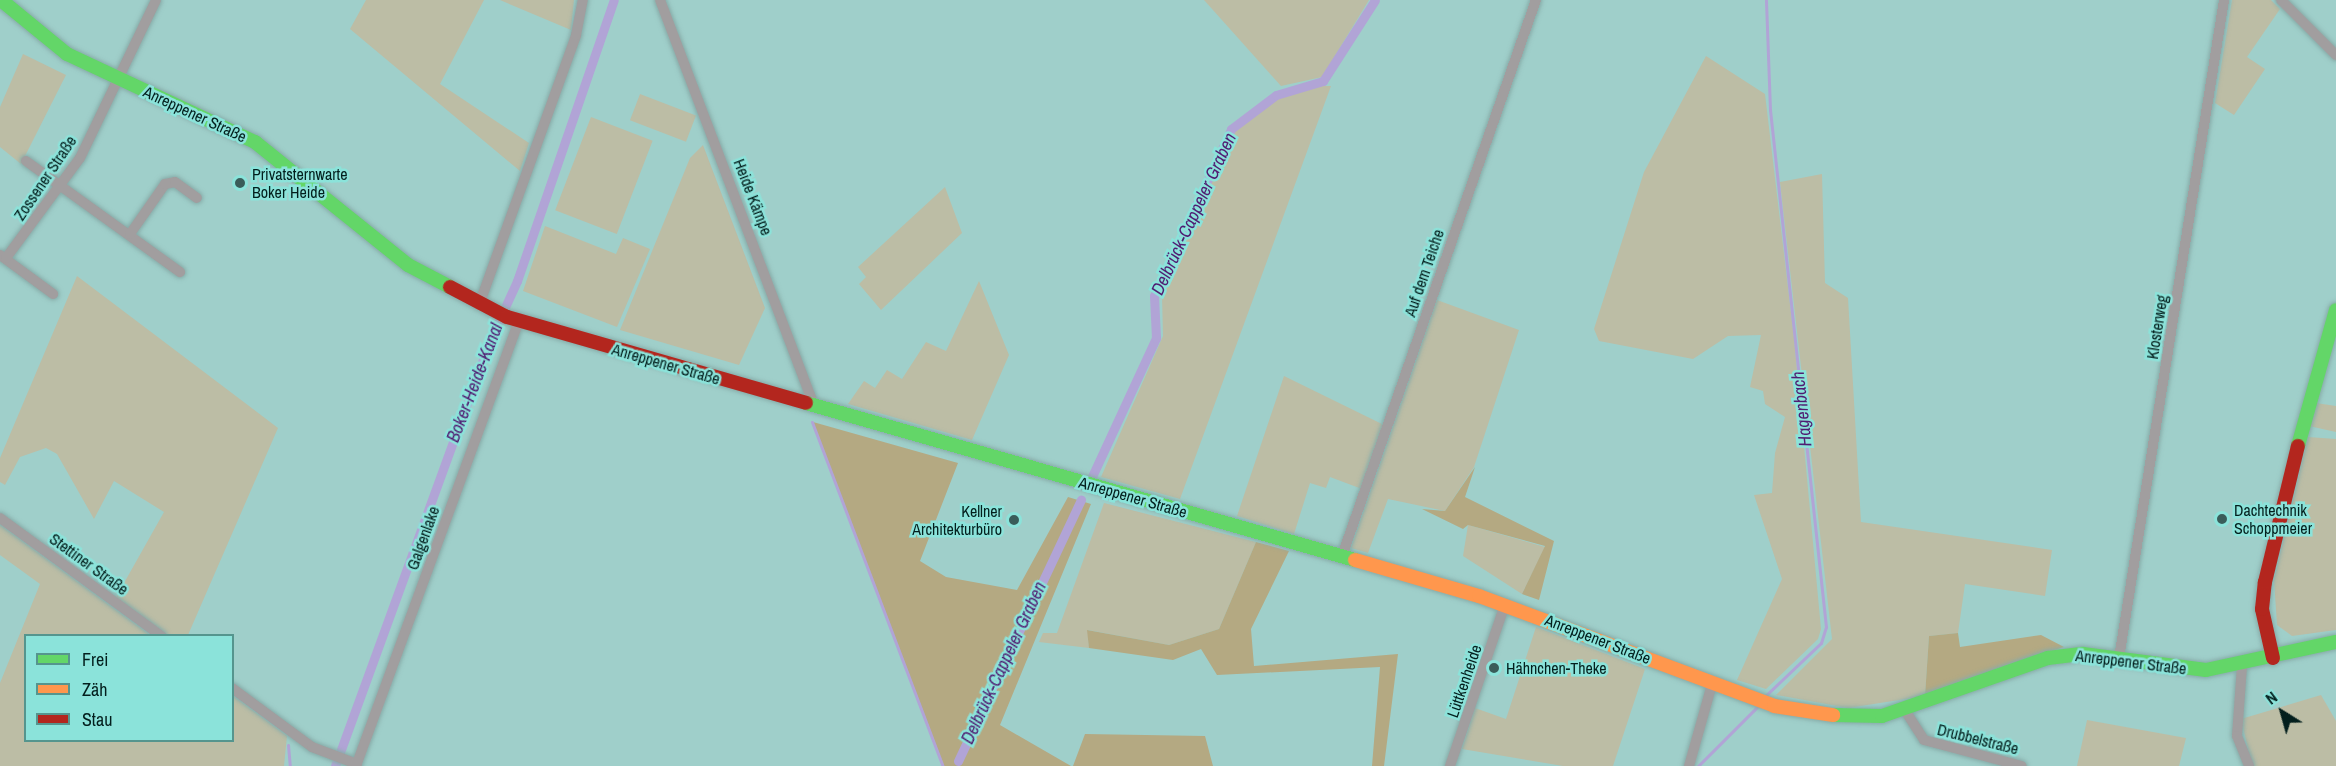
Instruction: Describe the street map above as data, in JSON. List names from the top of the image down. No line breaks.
{"streets":{"street":["Anreppener Straße","Zossener Straße","Heide Kämpe","Auf dem Teiche","Klosterweg","Galgenlake","Stettiner Straße","Lüttkenheide","Drubbelstraße"]},"crossings":[["Anreppener Straße","Zossener Straße"],["Anreppener Straße","Heide Kämpe"],["Anreppener Straße","Auf dem Teiche"],["Anreppener Straße","Klosterweg"],["Anreppener Straße","Galgenlake"],["Anreppener Straße","Lüttkenheide"],["Anreppener Straße","Drubbelstraße"]],"water":["Delbrück-Cappeler Graben","Boker-Heide-Kanal","Hagenbach"],"places":["Privatsternwarte Boker Heide","Dachtechnik Schoppmeier","Kellner Architekturbüro","Hähnchen-Theke"],"legend":["Frei","Zäh","Stau"],"north":"top left"}
